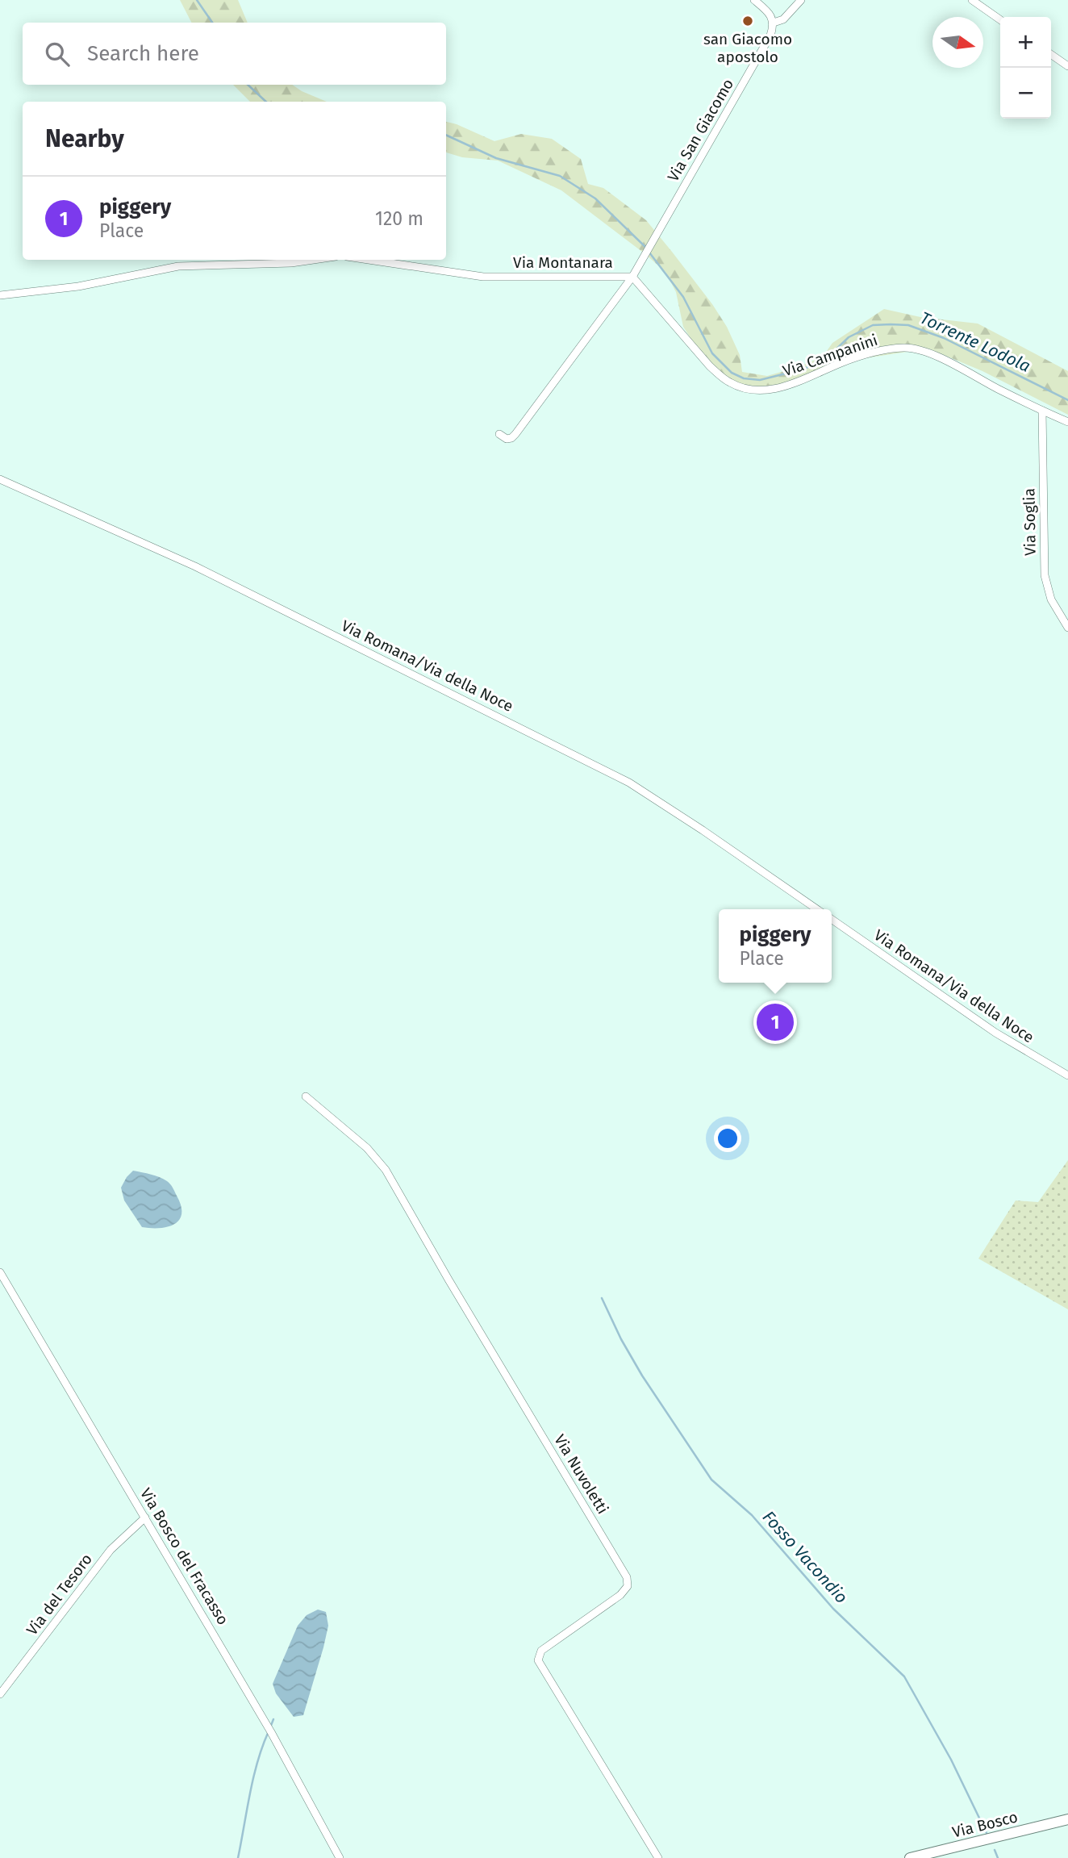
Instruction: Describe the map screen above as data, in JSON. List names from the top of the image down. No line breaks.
{"streets":{"main road":["Via Bosco"],"street":["Via San Giacomo","Via Montanara","Via Campanini","Via Soglia","Via Romana/Via della Noce","Via Nuvoletti","Via Bosco del Fracasso","Via del Tesoro"]},"crossings":[["Via San Giacomo","Via Montanara"],["Via San Giacomo","Via Campanini"],["Via Montanara","Via Campanini"],["Via Campanini","Via Soglia"],["Via Bosco del Fracasso","Via del Tesoro"]],"water":["Torrente Lodola","Fosso Vacondio"],"places":["san Giacomo apostolo"],"north":"right","page":{"map_buttons":["+","−"],"search":"Search here","heading":"Nearby","list":[{"mark":"1","name":"piggery","note":"Place","value":"120 m"}],"popup":["piggery","Place"],"pins":"1"}}
